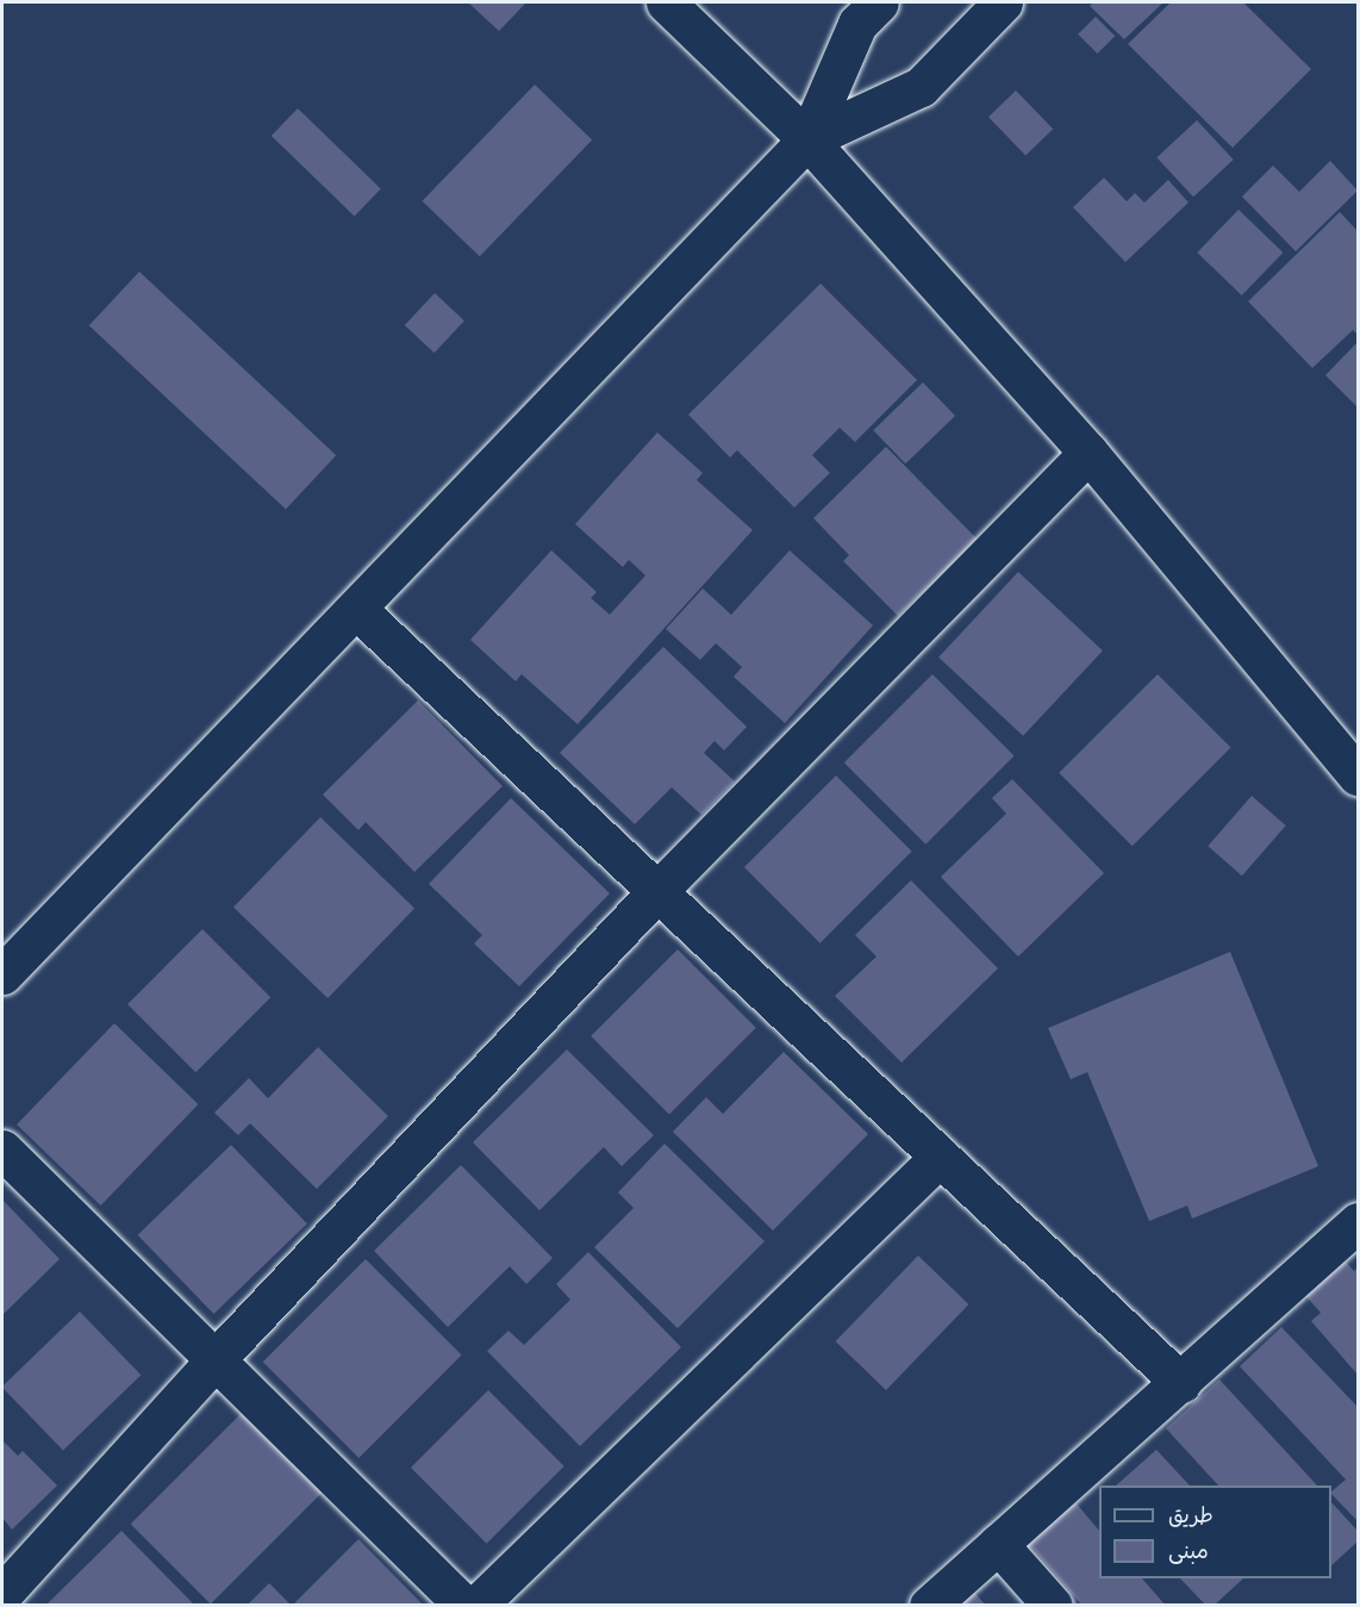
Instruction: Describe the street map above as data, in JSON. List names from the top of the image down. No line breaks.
{"legend":["طريق","مبنى"]}
